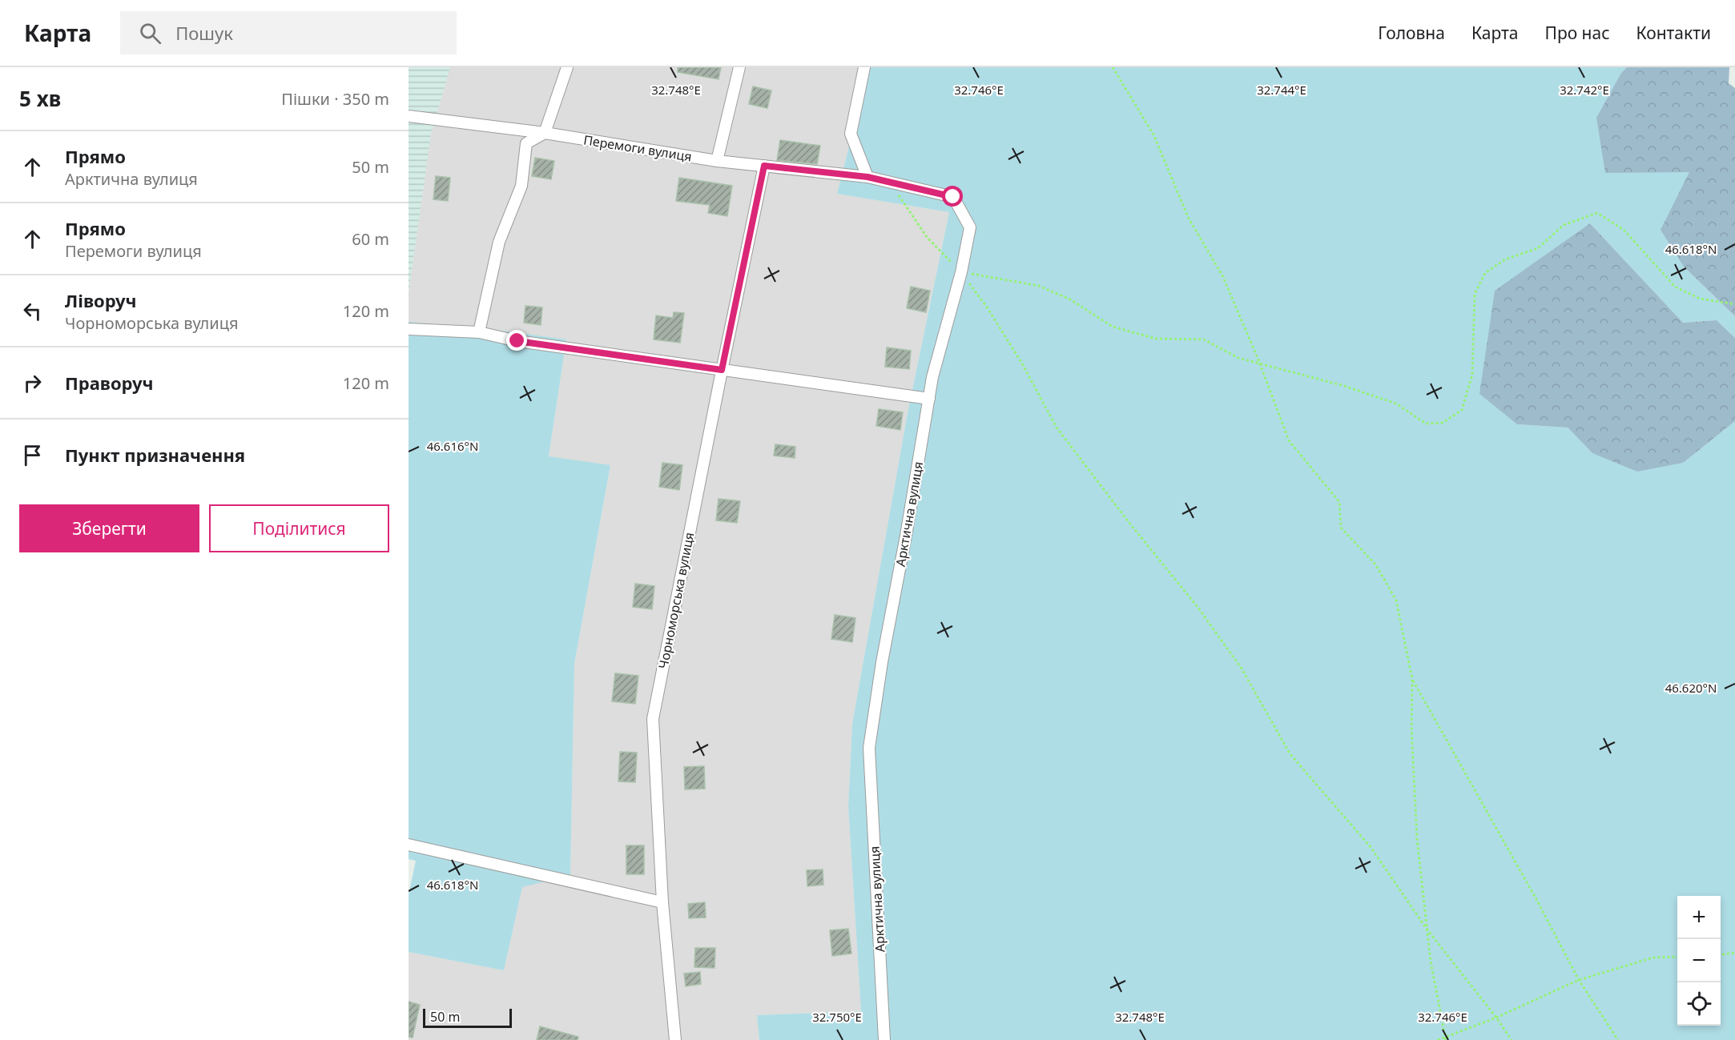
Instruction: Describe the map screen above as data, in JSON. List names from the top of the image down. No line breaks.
{"streets":{"lane":["Перемоги вулиця","Арктична вулиця","Чорноморська вулиця"]},"crossings":[["Перемоги вулиця","Арктична вулиця"],["Перемоги вулиця","Чорноморська вулиця"]],"scale_bar":"50 m","page":{"header":"Карта","search":"Пошук","nav":["Головна","Карта","Про нас","Контакти"],"heading":["5 хв","Пішки · 350 m"],"list":[["Прямо","Арктична вулиця","50 m"],["Прямо","Перемоги вулиця","60 m"],["Ліворуч","Чорноморська вулиця","120 m"],["Праворуч","120 m"],"Пункт призначення"],"buttons":["Зберегти","Поділитися"],"map_buttons":["+","−"],"scale":"50 m"},"coordinates":["32.748°E","32.746°E","32.742°E","32.744°E","46.618°N","46.616°N","46.620°N","32.750°E"]}
